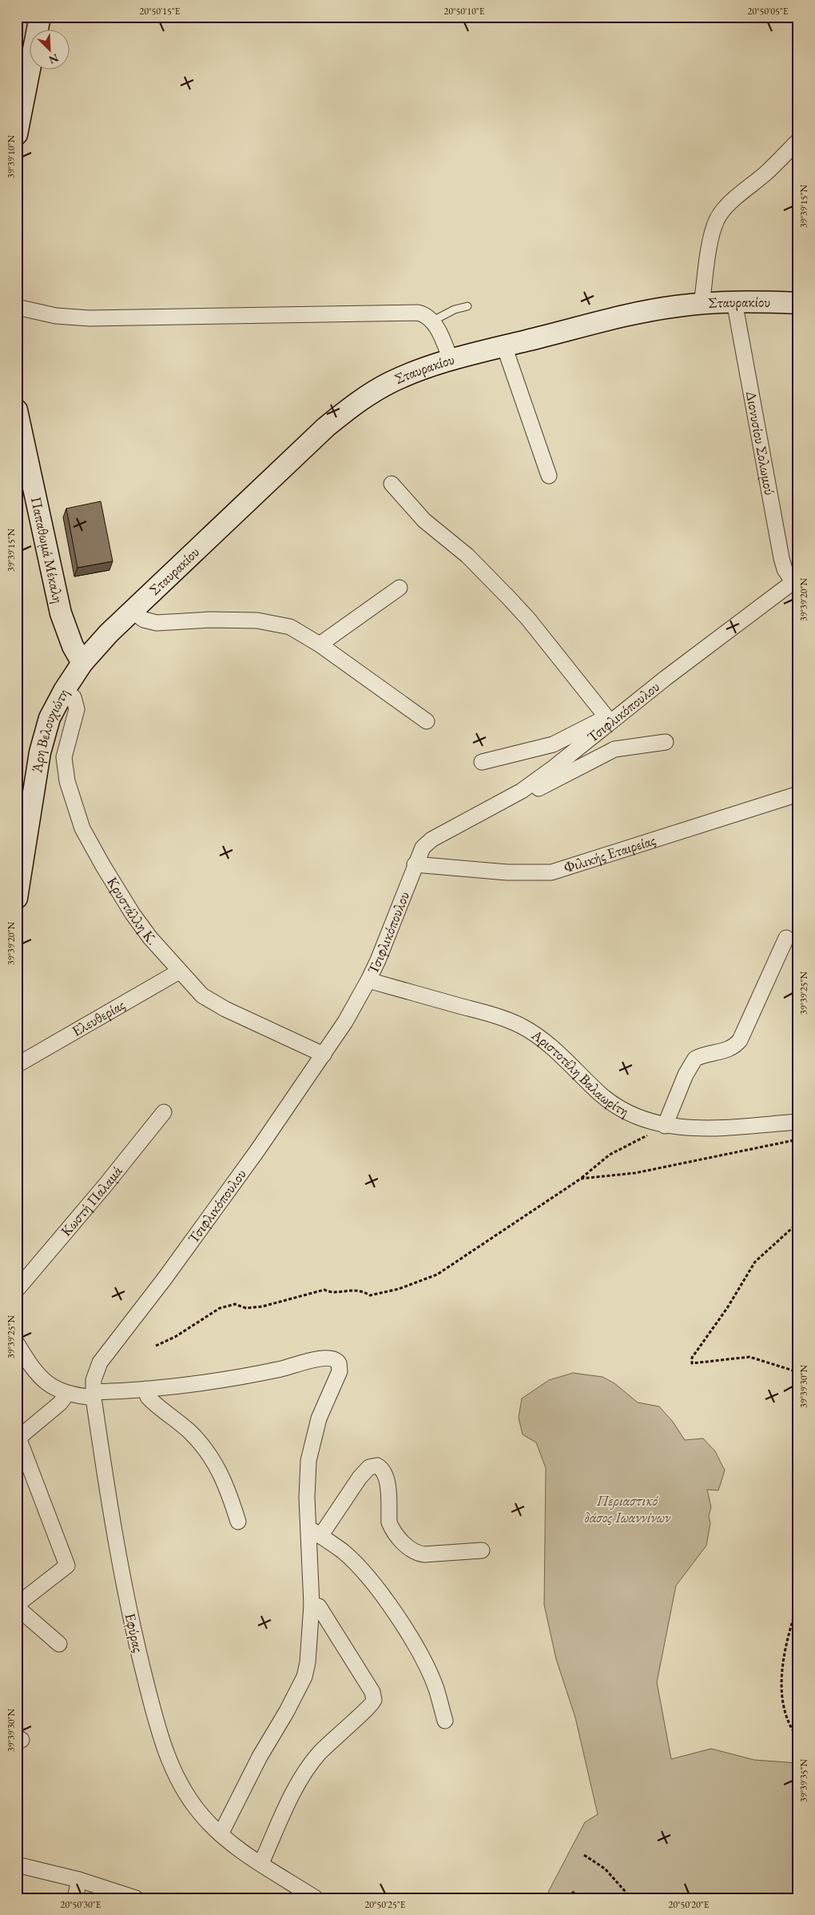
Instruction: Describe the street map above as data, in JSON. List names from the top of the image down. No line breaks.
{"streets":{"street":["Σταυρακίου","Διονυσίου Σολωμού","Παπαθωμά Μέκαλη","Τσιφλικόπουλου","Άρη Βελουχιώτη","Φιλικής Εταιρείας","Κρυστάλλη Κ.","Ελευθερίας","Αριστοτέλη Βαλαωρίτη","Κωστή Παλαμά","Εφύρας"]},"crossings":[["Σταυρακίου","Διονυσίου Σολωμού"],["Σταυρακίου","Άρη Βελουχιώτη"],["Διονυσίου Σολωμού","Τσιφλικόπουλου"],["Παπαθωμά Μέκαλη","Άρη Βελουχιώτη"],["Τσιφλικόπουλου","Φιλικής Εταιρείας"],["Τσιφλικόπουλου","Κρυστάλλη Κ."],["Τσιφλικόπουλου","Αριστοτέλη Βαλαωρίτη"],["Τσιφλικόπουλου","Εφύρας"],["Άρη Βελουχιώτη","Κρυστάλλη Κ."],["Κρυστάλλη Κ.","Ελευθερίας"]],"parks":["Περιαστικό δάσος Ιωαννίνων"],"north":"bottom right","coordinates":["20°50'15\"E","20°50'10\"E","20°50'05\"E","39°39'10\"N","39°39'15\"N","39°39'20\"N","39°39'25\"N","39°39'30\"N","39°39'35\"N","20°50'30\"E","20°50'25\"E","20°50'20\"E"]}
